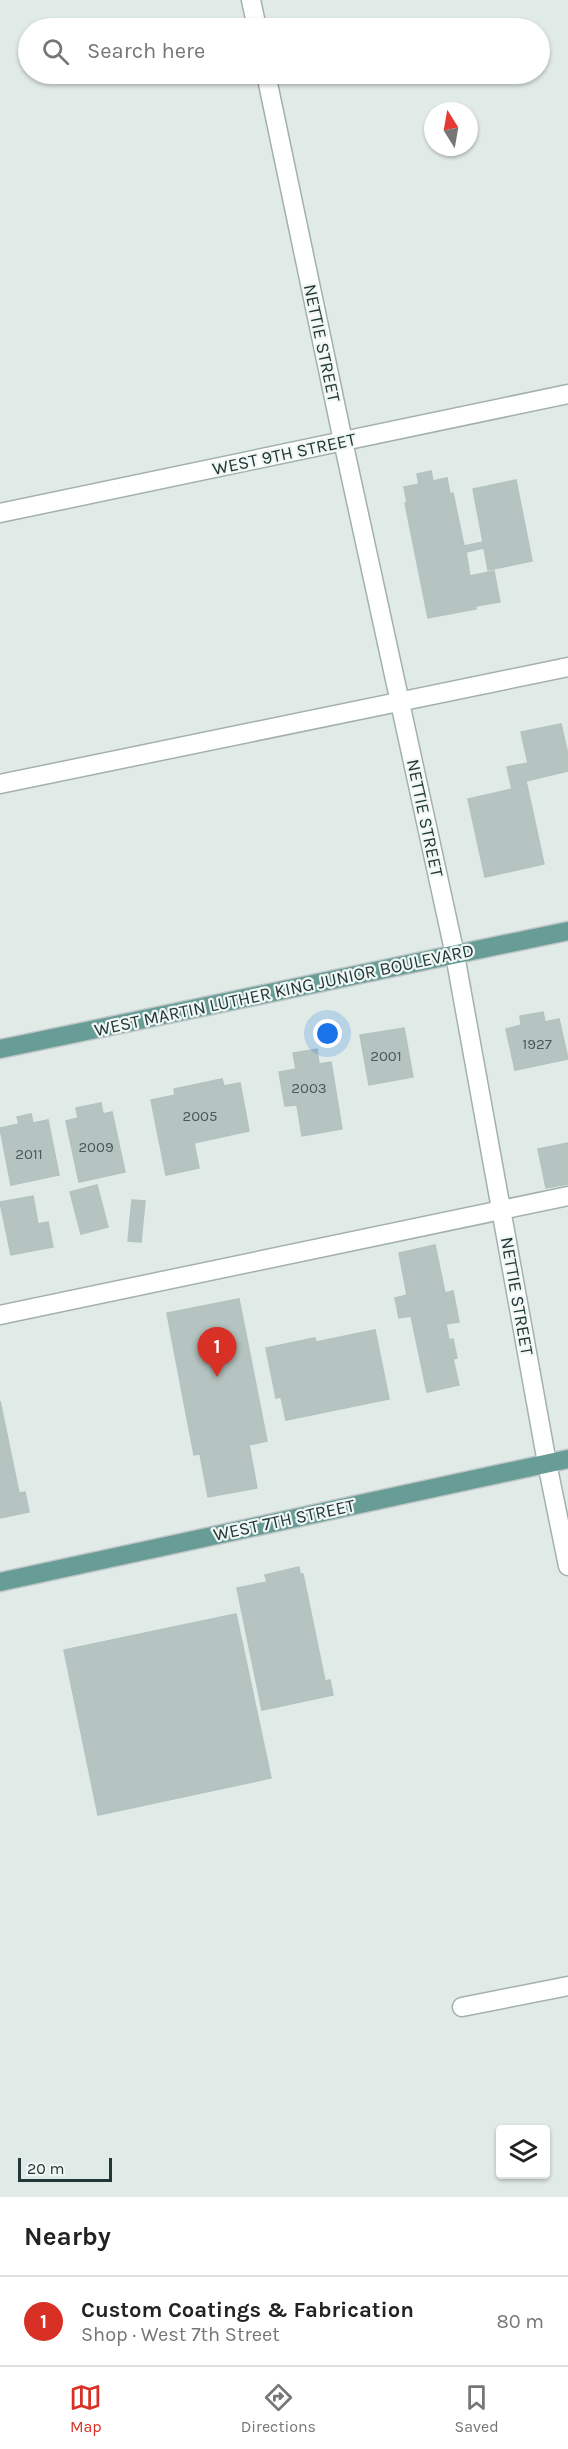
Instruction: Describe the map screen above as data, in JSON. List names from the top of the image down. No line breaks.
{"streets":{"main road":["WEST MARTIN LUTHER KING JUNIOR BOULEVARD","WEST 7TH STREET"],"street":["NETTIE STREET","WEST 9TH STREET"]},"crossings":[["NETTIE STREET","WEST 9TH STREET"],["NETTIE STREET","WEST MARTIN LUTHER KING JUNIOR BOULEVARD"],["NETTIE STREET","WEST 7TH STREET"]],"house_numbers":["1927","2001","2003","2005","2009","2011"],"scale_bar":"20 m","north":"top","page":{"search":"Search here","pins":"1","scale":"20 m","heading":"Nearby","list":[{"mark":"1","name":"Custom Coatings & Fabrication","note":"Shop · West 7th Street","value":"80 m"}],"nav":["Map","Directions","Saved"]}}
